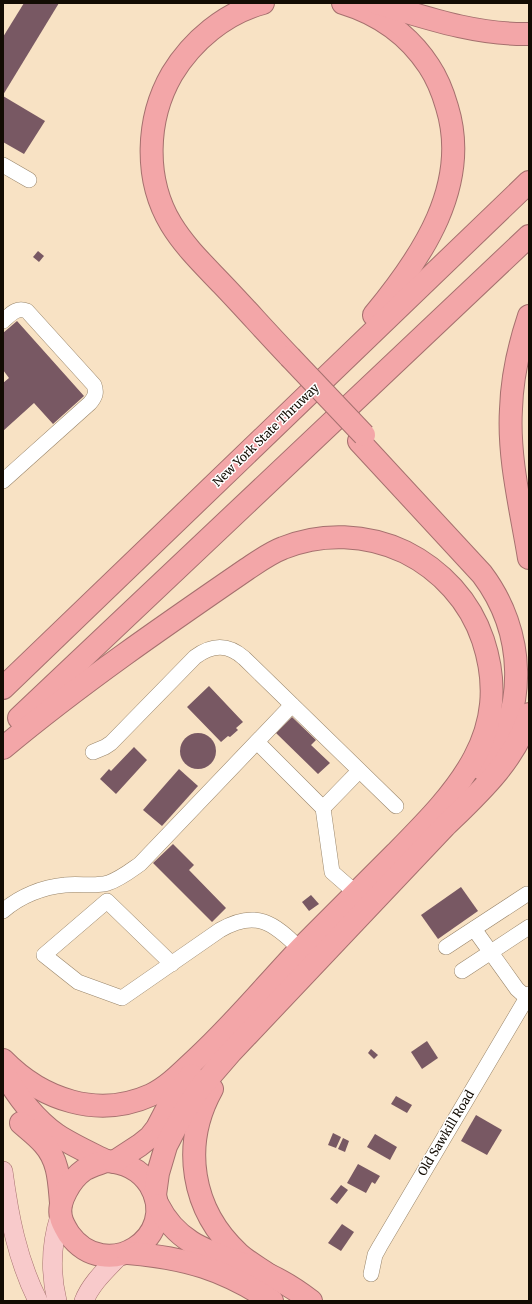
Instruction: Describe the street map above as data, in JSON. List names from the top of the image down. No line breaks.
{"streets":{"highway":["New York State Thruway"],"street":["Old Sawkill Road"]}}
